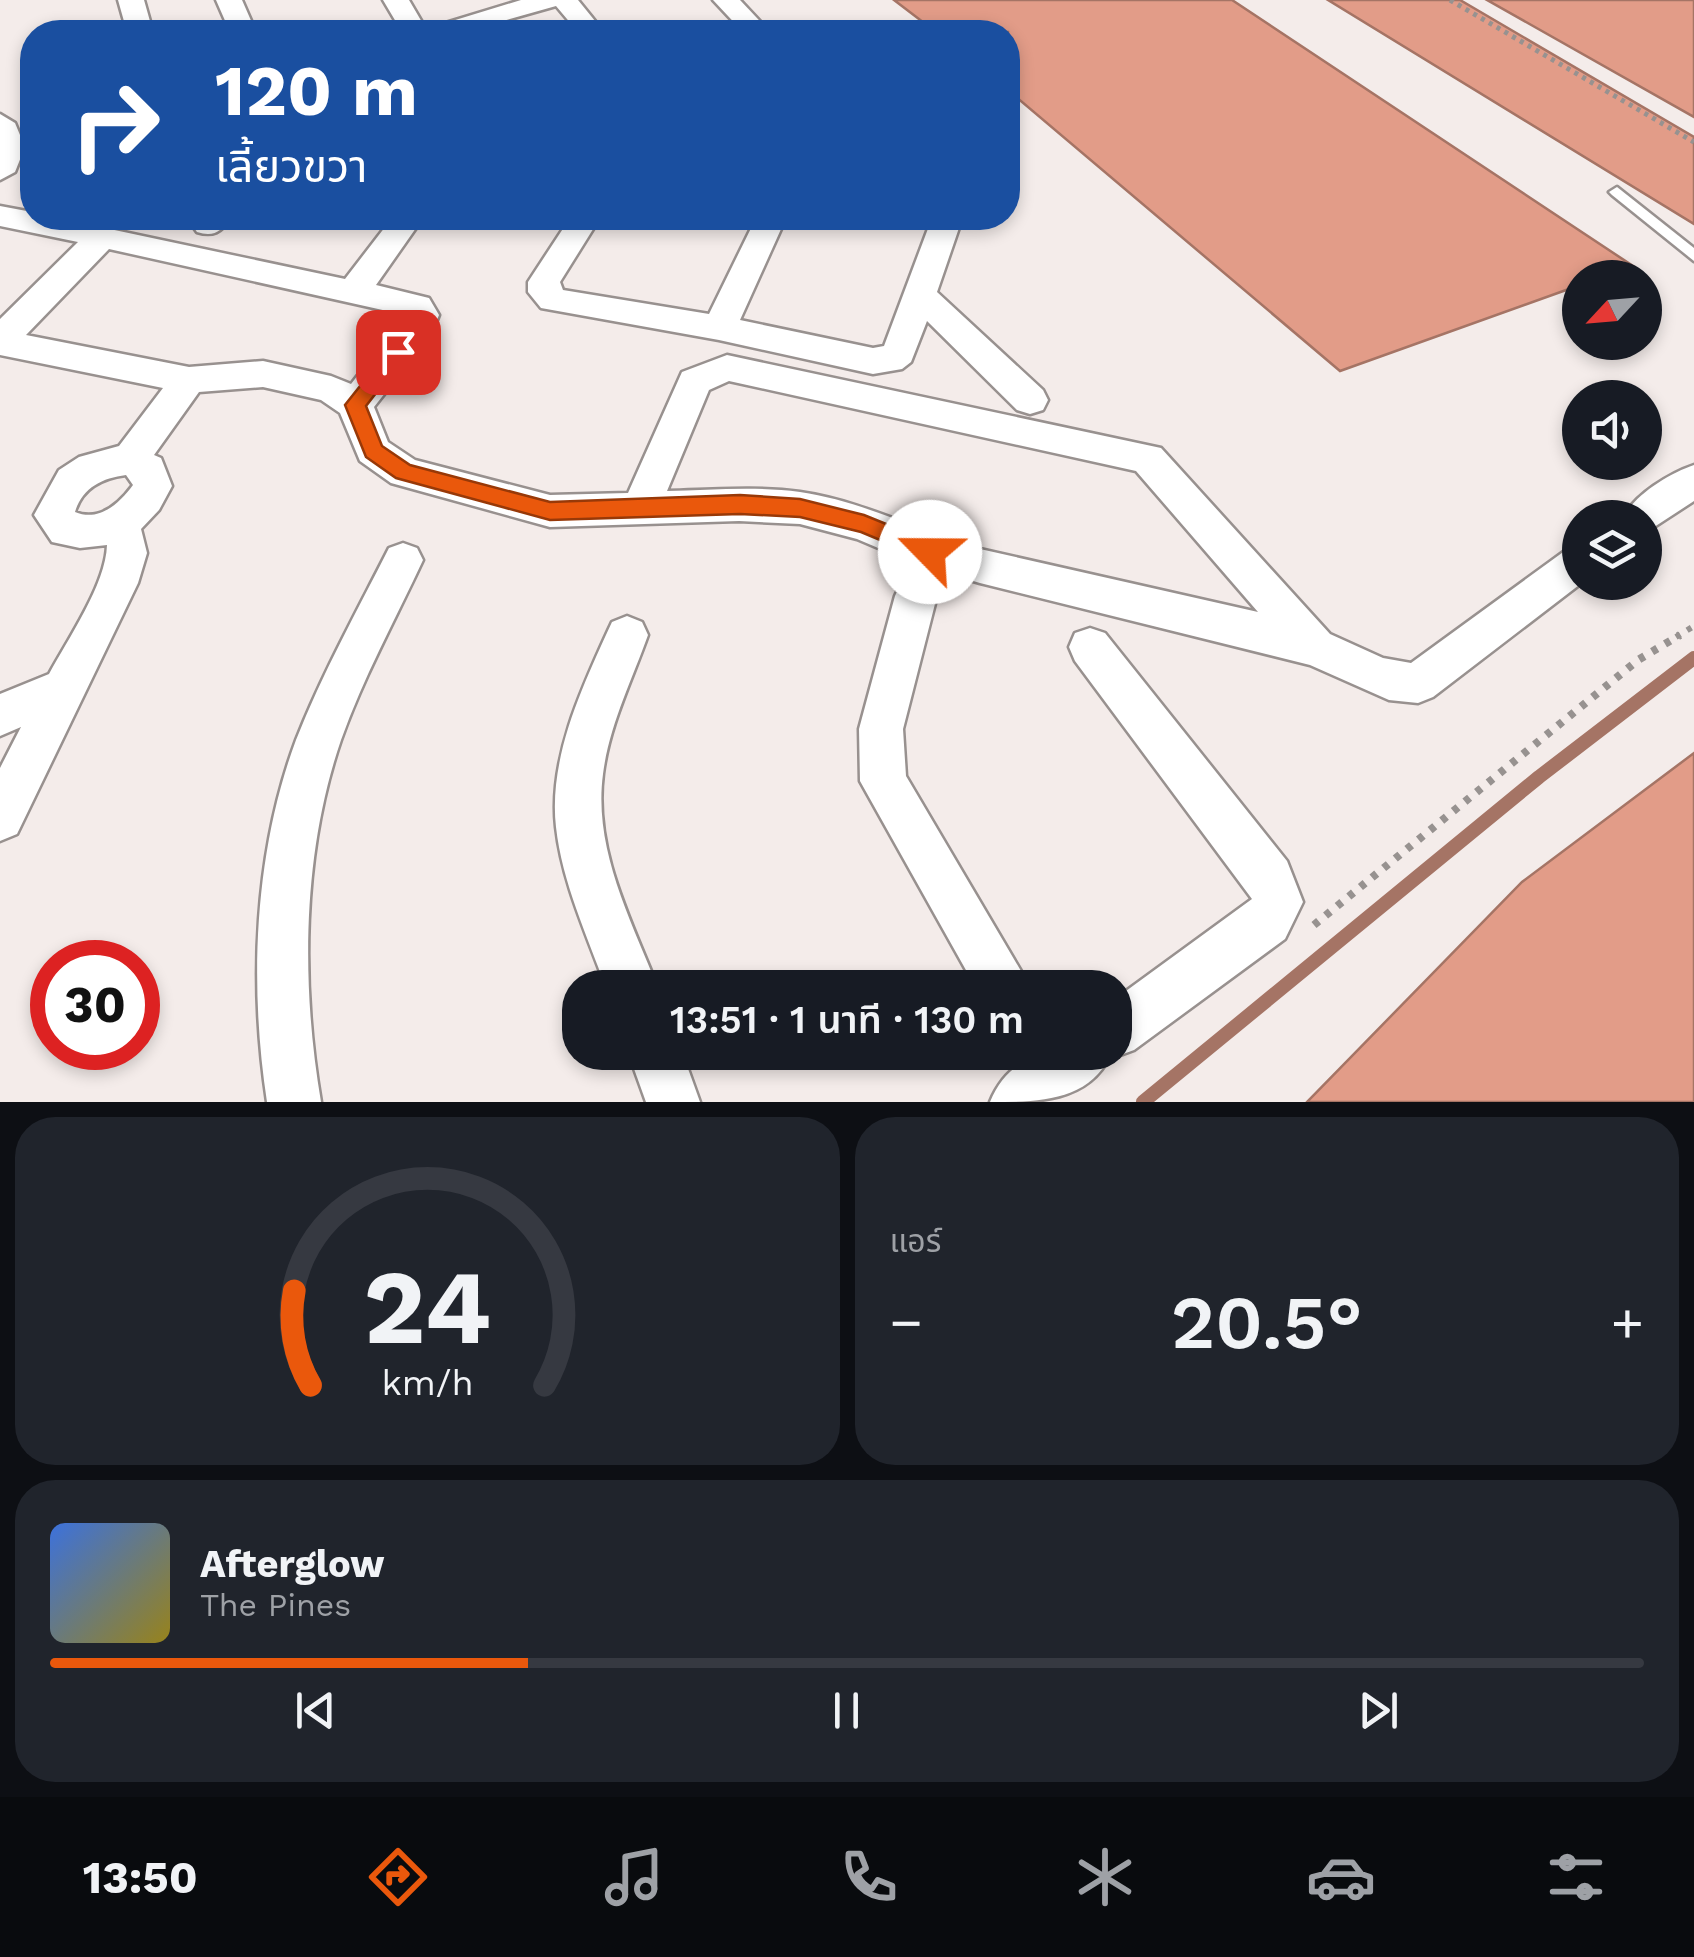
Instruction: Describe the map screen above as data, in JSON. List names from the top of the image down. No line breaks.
{"north":"bottom left","page":{"turn":["120 m","เลี้ยวขวา"],"limit":"30","trip":"13:51 · 1 นาที · 130 m","tile":"แอร์","heat":["−","20.5°","+"],"song":["Afterglow","The Pines"],"tabs":"13:50","gauge":["24","km/h"]}}
